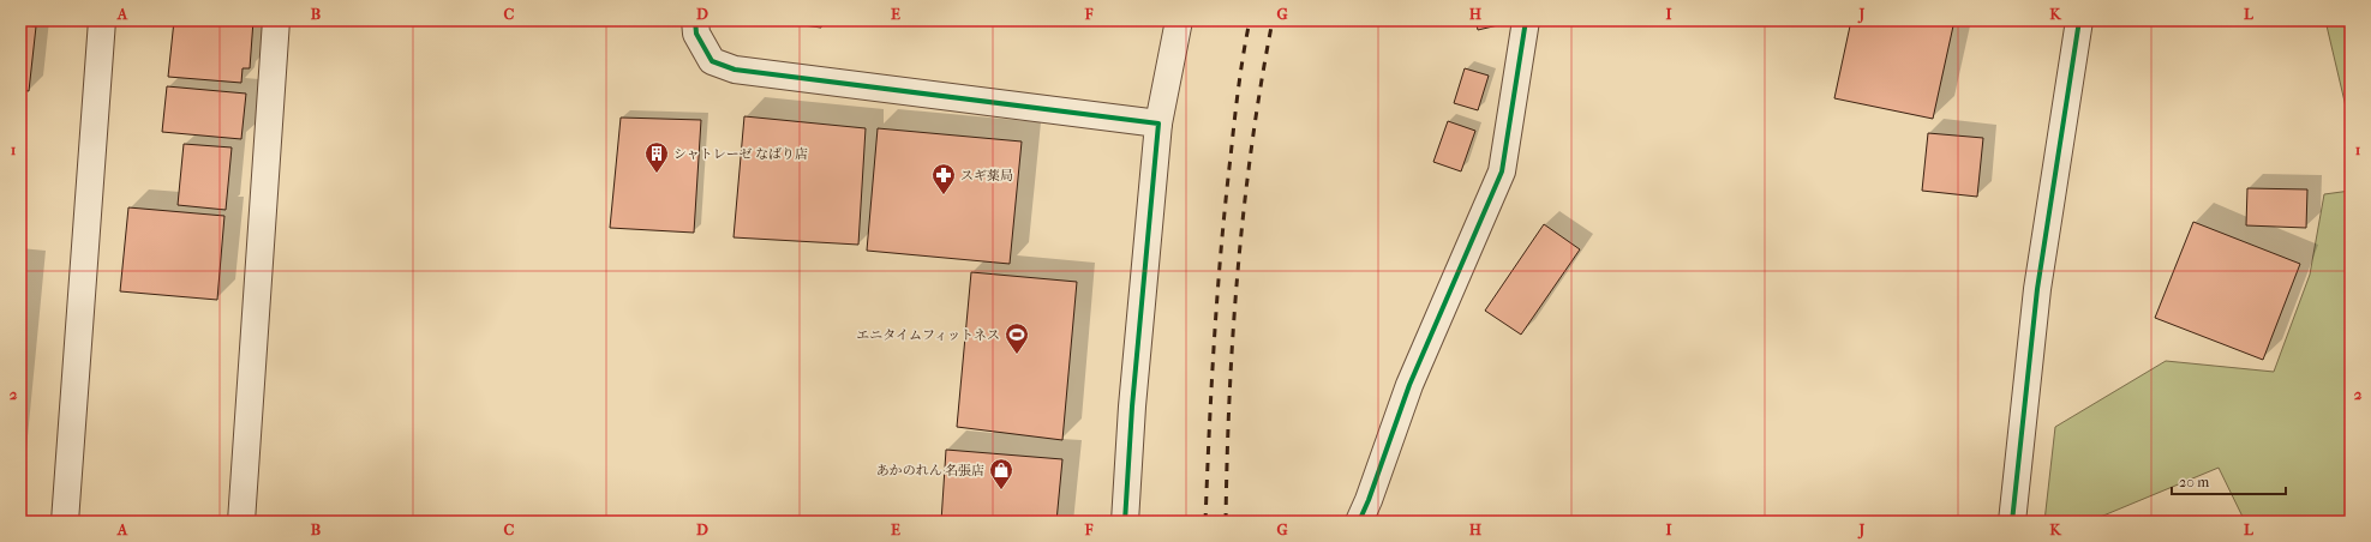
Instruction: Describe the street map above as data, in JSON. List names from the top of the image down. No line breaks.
{"places":{"building":["シャトレーゼ なばり店"],"pharmacy":["スギ薬局"],"sports":["エニタイムフィットネス"],"shop":["あかのれん 名張店"]},"scale_bar":"20 m","grid":{"columns":["A","B","C","D","E","F","G","H","I","J","K","L"],"rows":["1","2"]}}
